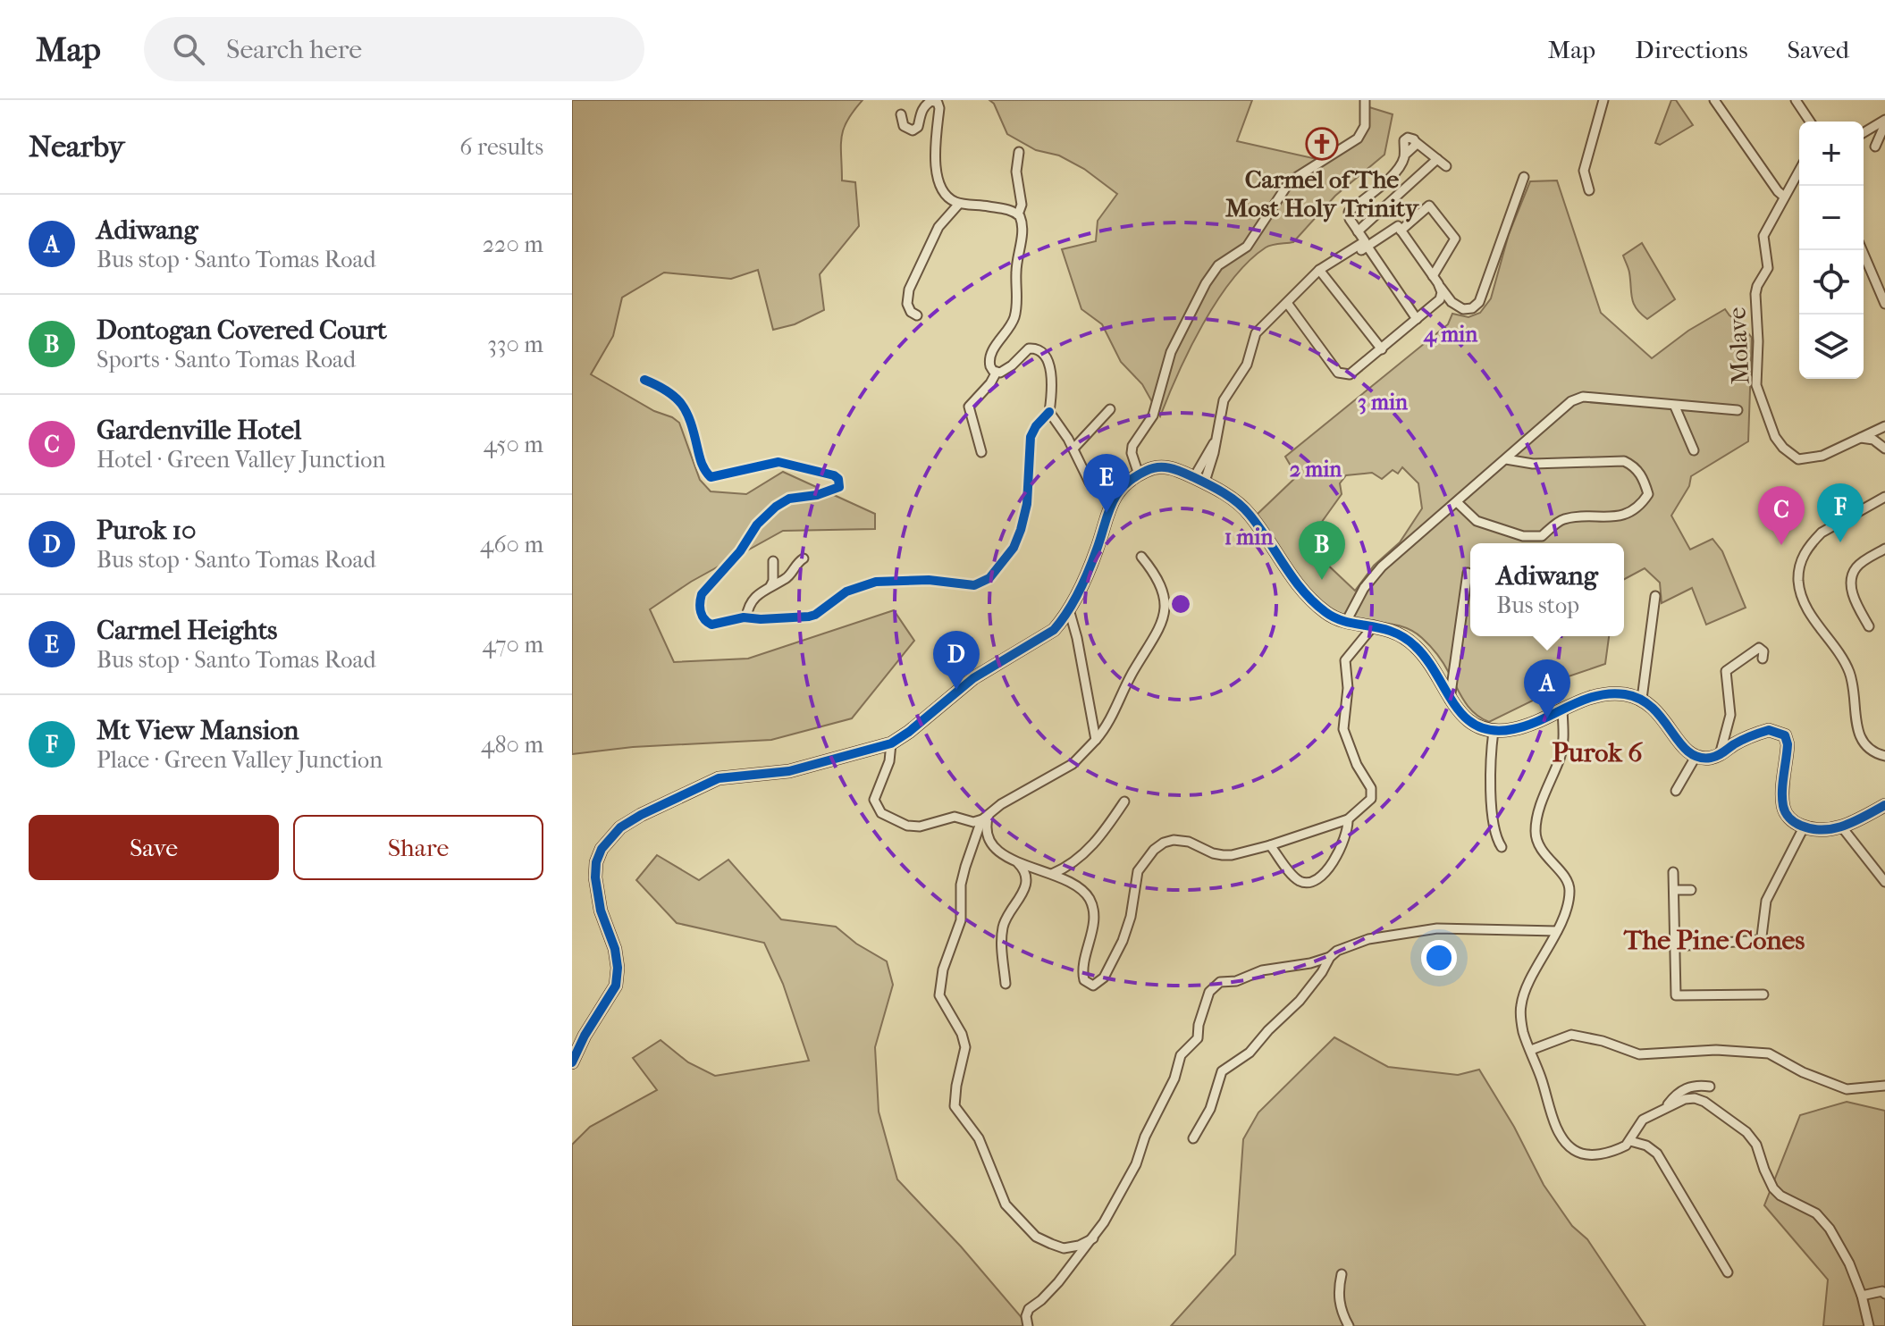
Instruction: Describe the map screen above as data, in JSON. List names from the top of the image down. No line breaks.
{"streets":{"street":["Molave"]},"districts":["Purok 6","The Pine Cones"],"places":{"church":["Carmel of The Most Holy Trinity"]},"page":{"header":"Map","search":"Search here","nav":["Map","Directions","Saved"],"heading":["Nearby","6 results"],"map_buttons":["+","−"],"list":[{"mark":"A","name":"Adiwang","note":"Bus stop · Santo Tomas Road","value":"220 m"},{"mark":"B","name":"Dontogan Covered Court","note":"Sports · Santo Tomas Road","value":"330 m"},{"mark":"C","name":"Gardenville Hotel","note":"Hotel · Green Valley Junction","value":"450 m"},{"mark":"D","name":"Purok 10","note":"Bus stop · Santo Tomas Road","value":"460 m"},{"mark":"E","name":"Carmel Heights","note":"Bus stop · Santo Tomas Road","value":"470 m"},{"mark":"F","name":"Mt View Mansion","note":"Place · Green Valley Junction","value":"480 m"}],"pins":["E","F","C","B","D","A"],"popup":["Adiwang","Bus stop"],"buttons":["Save","Share"]},"rings":["4 min","3 min","2 min","1 min"]}
